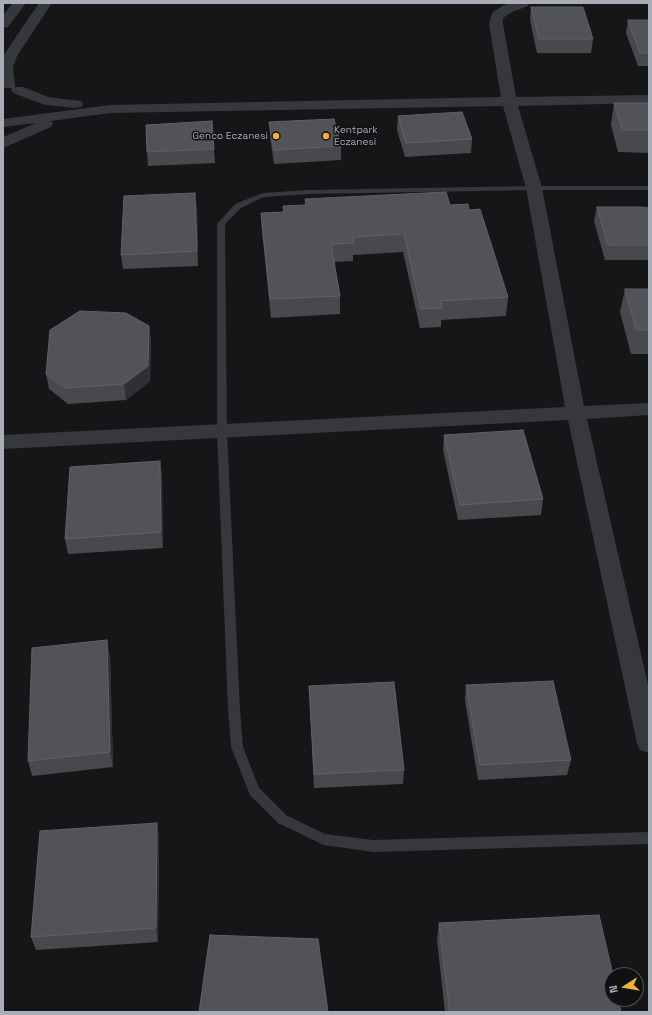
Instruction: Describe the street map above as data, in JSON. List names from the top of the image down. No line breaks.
{"places":["Genco Eczanesi","Kentpark Eczanesi"],"north":"left"}
